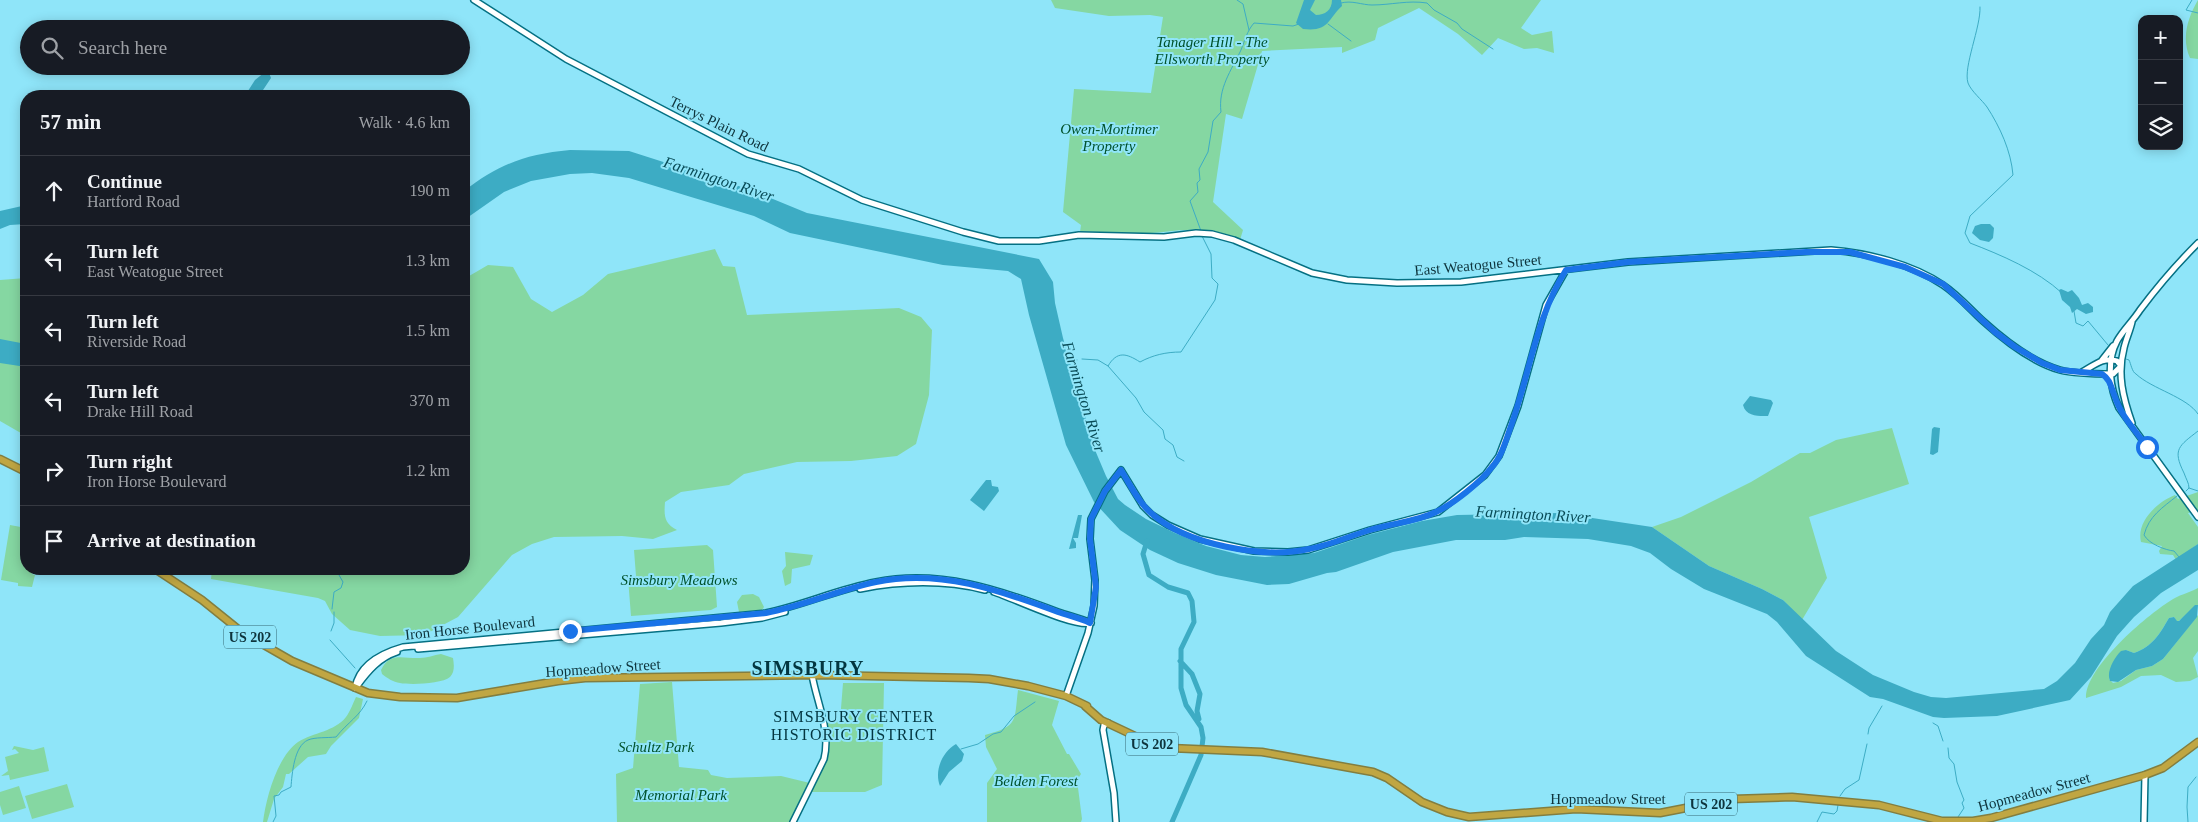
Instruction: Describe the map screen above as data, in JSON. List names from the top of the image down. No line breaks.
{"streets":{"highway":["US 202","Hopmeadow Street"],"street":["Terrys Plain Road","East Weatogue Street","Iron Horse Boulevard"]},"crossings":[["Terrys Plain Road","East Weatogue Street"],["Iron Horse Boulevard","Hopmeadow Street"]],"districts":["SIMSBURY","SIMSBURY CENTER HISTORIC DISTRICT"],"water":["Farmington River"],"parks":["Tanager Hill - The Ellsworth Property","Owen-Mortimer Property","Simsbury Meadows","Schultz Park","Belden Forest","Memorial Park"],"page":{"map_buttons":["+","−"],"search":"Search here","heading":["57 min","Walk · 4.6 km"],"list":[["Continue","Hartford Road","190 m"],["Turn left","East Weatogue Street","1.3 km"],["Turn left","Riverside Road","1.5 km"],["Turn left","Drake Hill Road","370 m"],["Turn right","Iron Horse Boulevard","1.2 km"],"Arrive at destination"]}}
